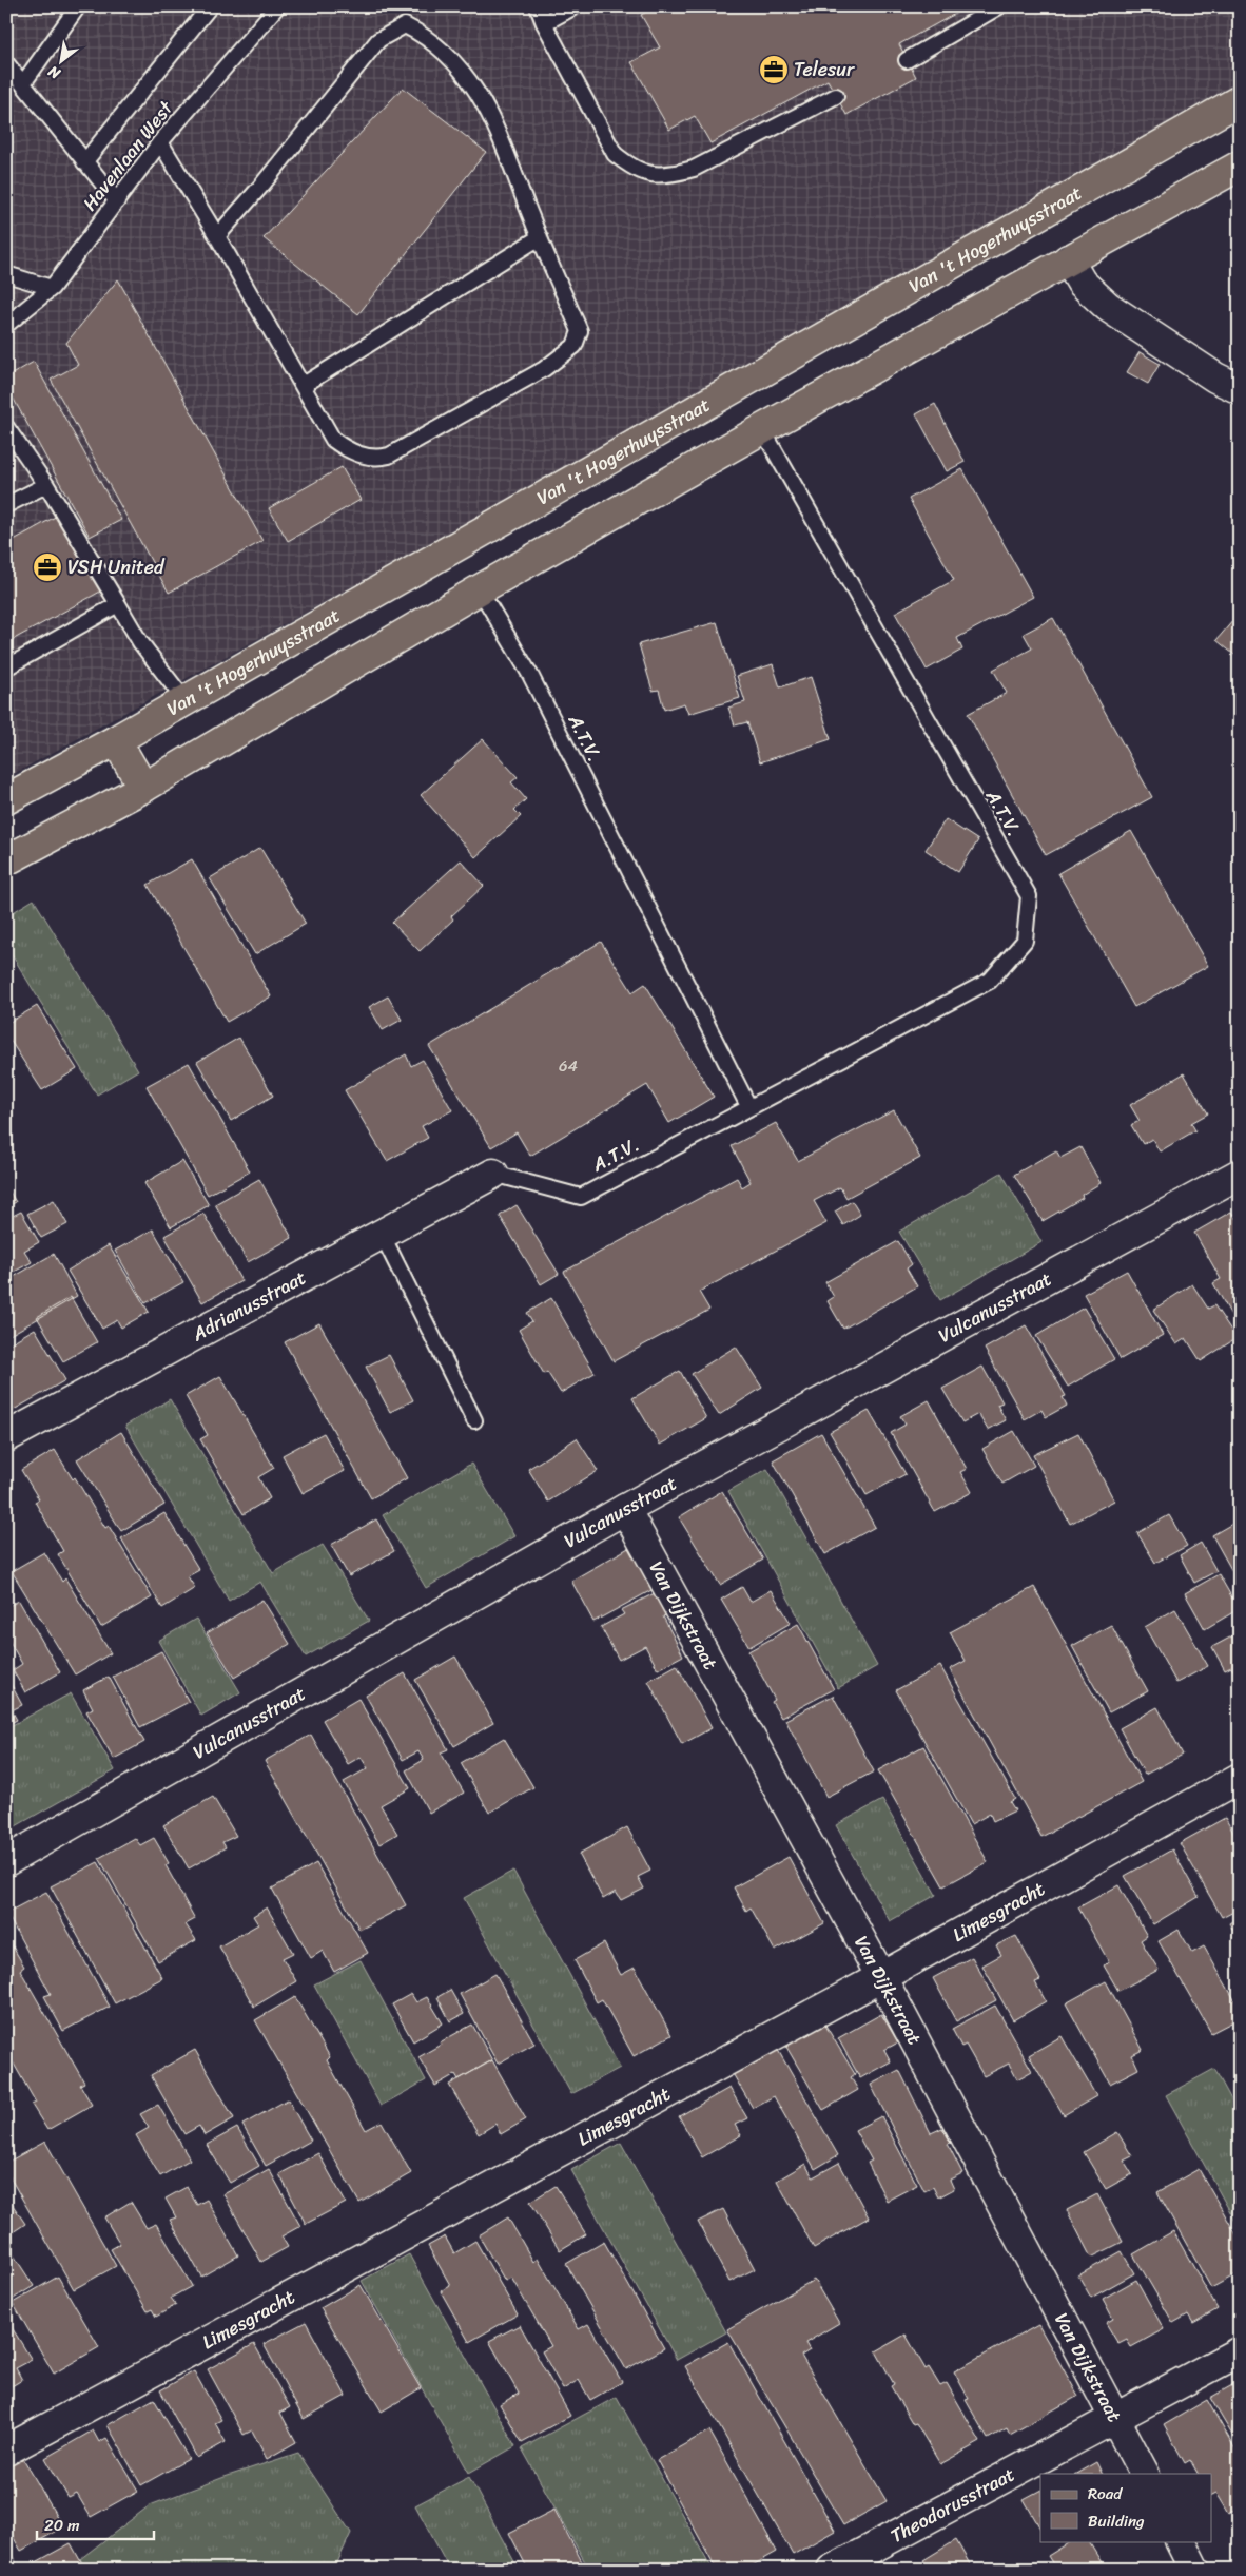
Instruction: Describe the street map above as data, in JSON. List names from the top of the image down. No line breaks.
{"streets":{"main road":["Van 't Hogerhuysstraat"],"street":["Adrianusstraat","Vulcanusstraat","Van Dijkstraat","Limesgracht","Theodorusstraat"],"lane":["Havenlaan West","A.T.V."]},"crossings":[["A.T.V.","Adrianusstraat"],["Vulcanusstraat","Van Dijkstraat"],["Van Dijkstraat","Limesgracht"],["Van Dijkstraat","Theodorusstraat"]],"places":{"office":["Telesur","VSH United"]},"house_numbers":["64"],"legend":["Road","Building"],"scale_bar":"20 m","north":"bottom left"}
